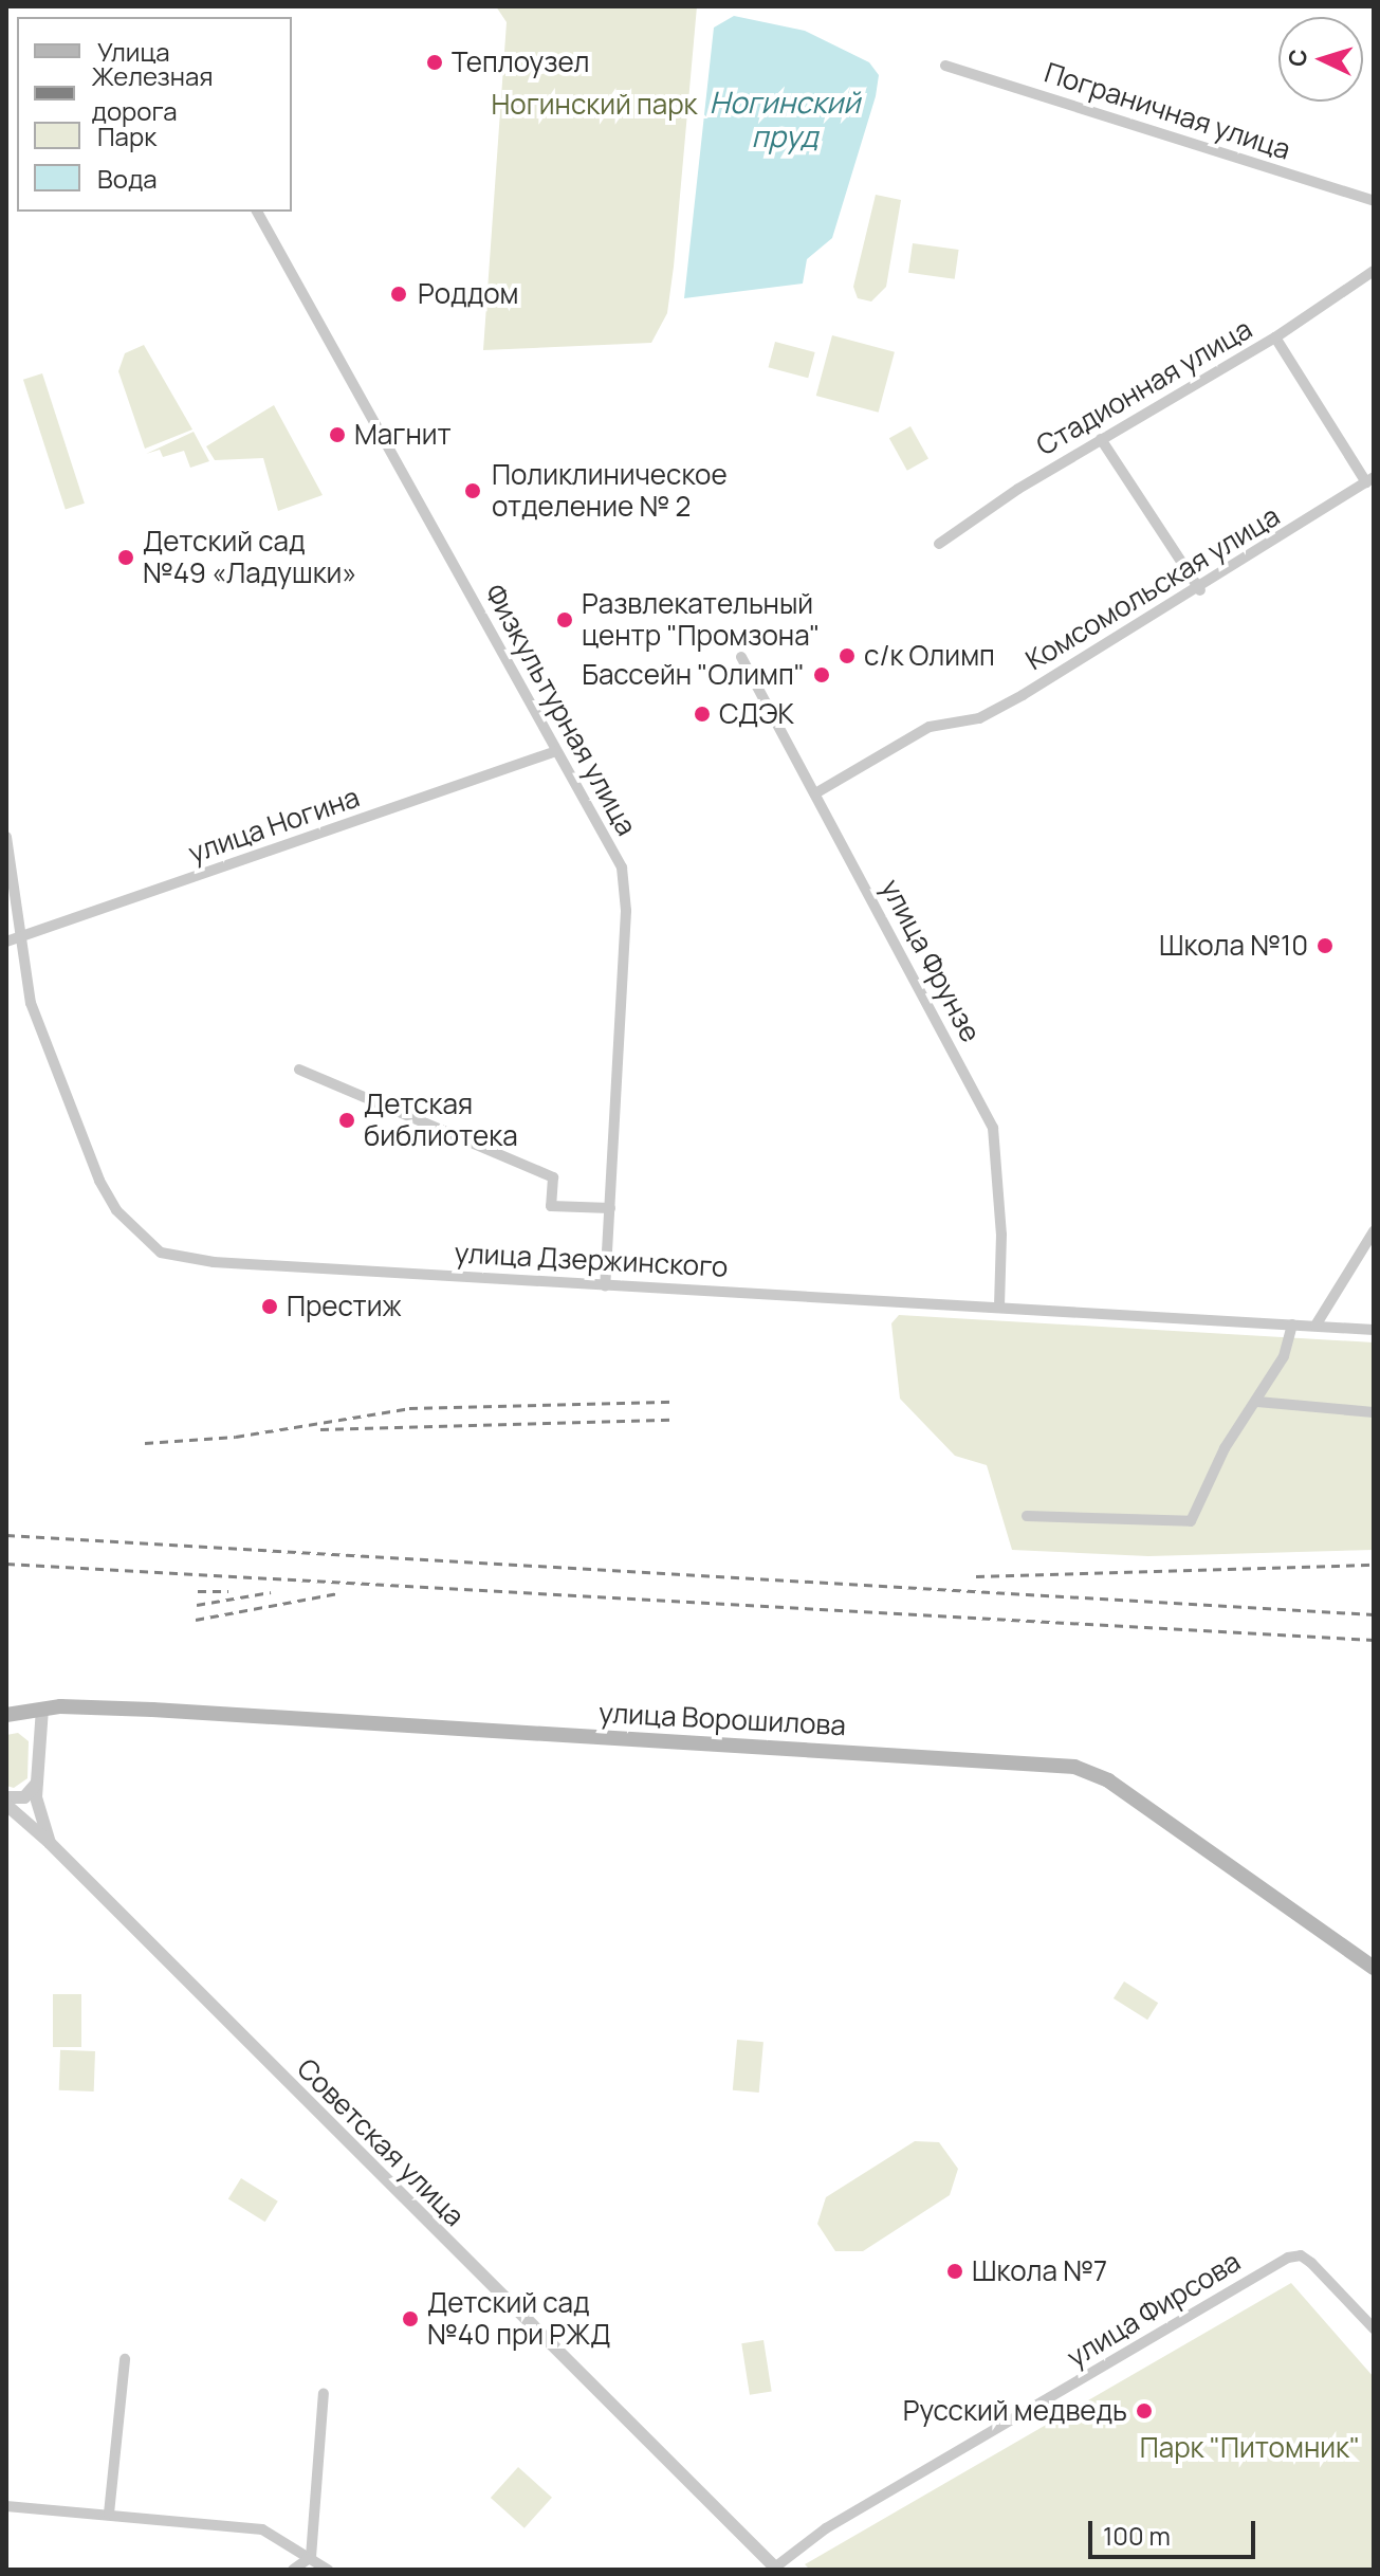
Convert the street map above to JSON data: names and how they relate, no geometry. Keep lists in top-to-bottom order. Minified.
{"streets":{"main road":["улица Ворошилова"],"street":["Пограничная улица","Стадионная улица","Комсомольская улица","Физкультурная улица","улица Ногина","улица Фрунзе","улица Дзержинского","Советская улица","улица Фирсова"]},"crossings":[["Комсомольская улица","улица Фрунзе"],["Физкультурная улица","улица Ногина"],["Физкультурная улица","улица Дзержинского"],["улица Ногина","улица Дзержинского"],["улица Фрунзе","улица Дзержинского"],["улица Ворошилова","Советская улица"],["Советская улица","улица Фирсова"]],"water":["Ногинский пруд"],"parks":["Ногинский парк","Парк \"Питомник\""],"places":["Теплоузел","Роддом","Магнит","Поликлиническое отделение № 2","Детский сад №49 «Ладушки»","Развлекательный центр \"Промзона\"","с/к Олимп","Бассейн \"Олимп\"","СДЭК","Школа №10","Детская библиотека","Престиж","Школа №7","Детский сад №40 при РЖД","Русский медведь"],"legend":["Улица","Железная дорога","Парк","Вода"],"scale_bar":"100 m","north":"left"}
